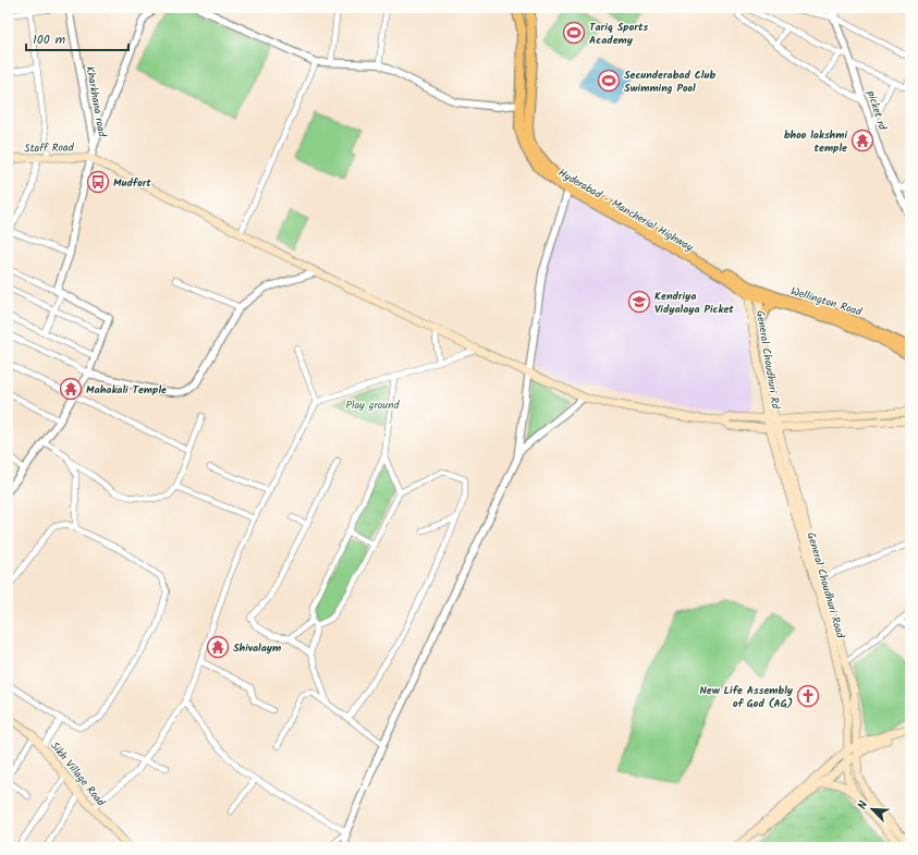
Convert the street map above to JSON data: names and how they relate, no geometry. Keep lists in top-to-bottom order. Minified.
{"streets":{"main road":["Staff Road","Hyderabad - Mancherial Highway","Wellington Road","General Choudhuri Rd","General Choudhuri Road","Sikh Village Road"],"street":["Kharkhana road","picket rd"]},"crossings":[["Hyderabad - Mancherial Highway","Wellington Road"],["Hyderabad - Mancherial Highway","General Choudhuri Rd"],["Wellington Road","General Choudhuri Rd"],["General Choudhuri Rd","General Choudhuri Road"]],"parks":["Play ground"],"places":{"sports":["Tariq Sports Academy","Secunderabad Club Swimming Pool"],"temple":["bhoo lakshmi temple","Mahakali Temple","Shivalaym"],"bus stop":["Mudfort"],"school or university":["Kendriya Vidyalaya Picket"],"church":["New Life Assembly of God (AG)"]},"scale_bar":"100 m","north":"top left"}
